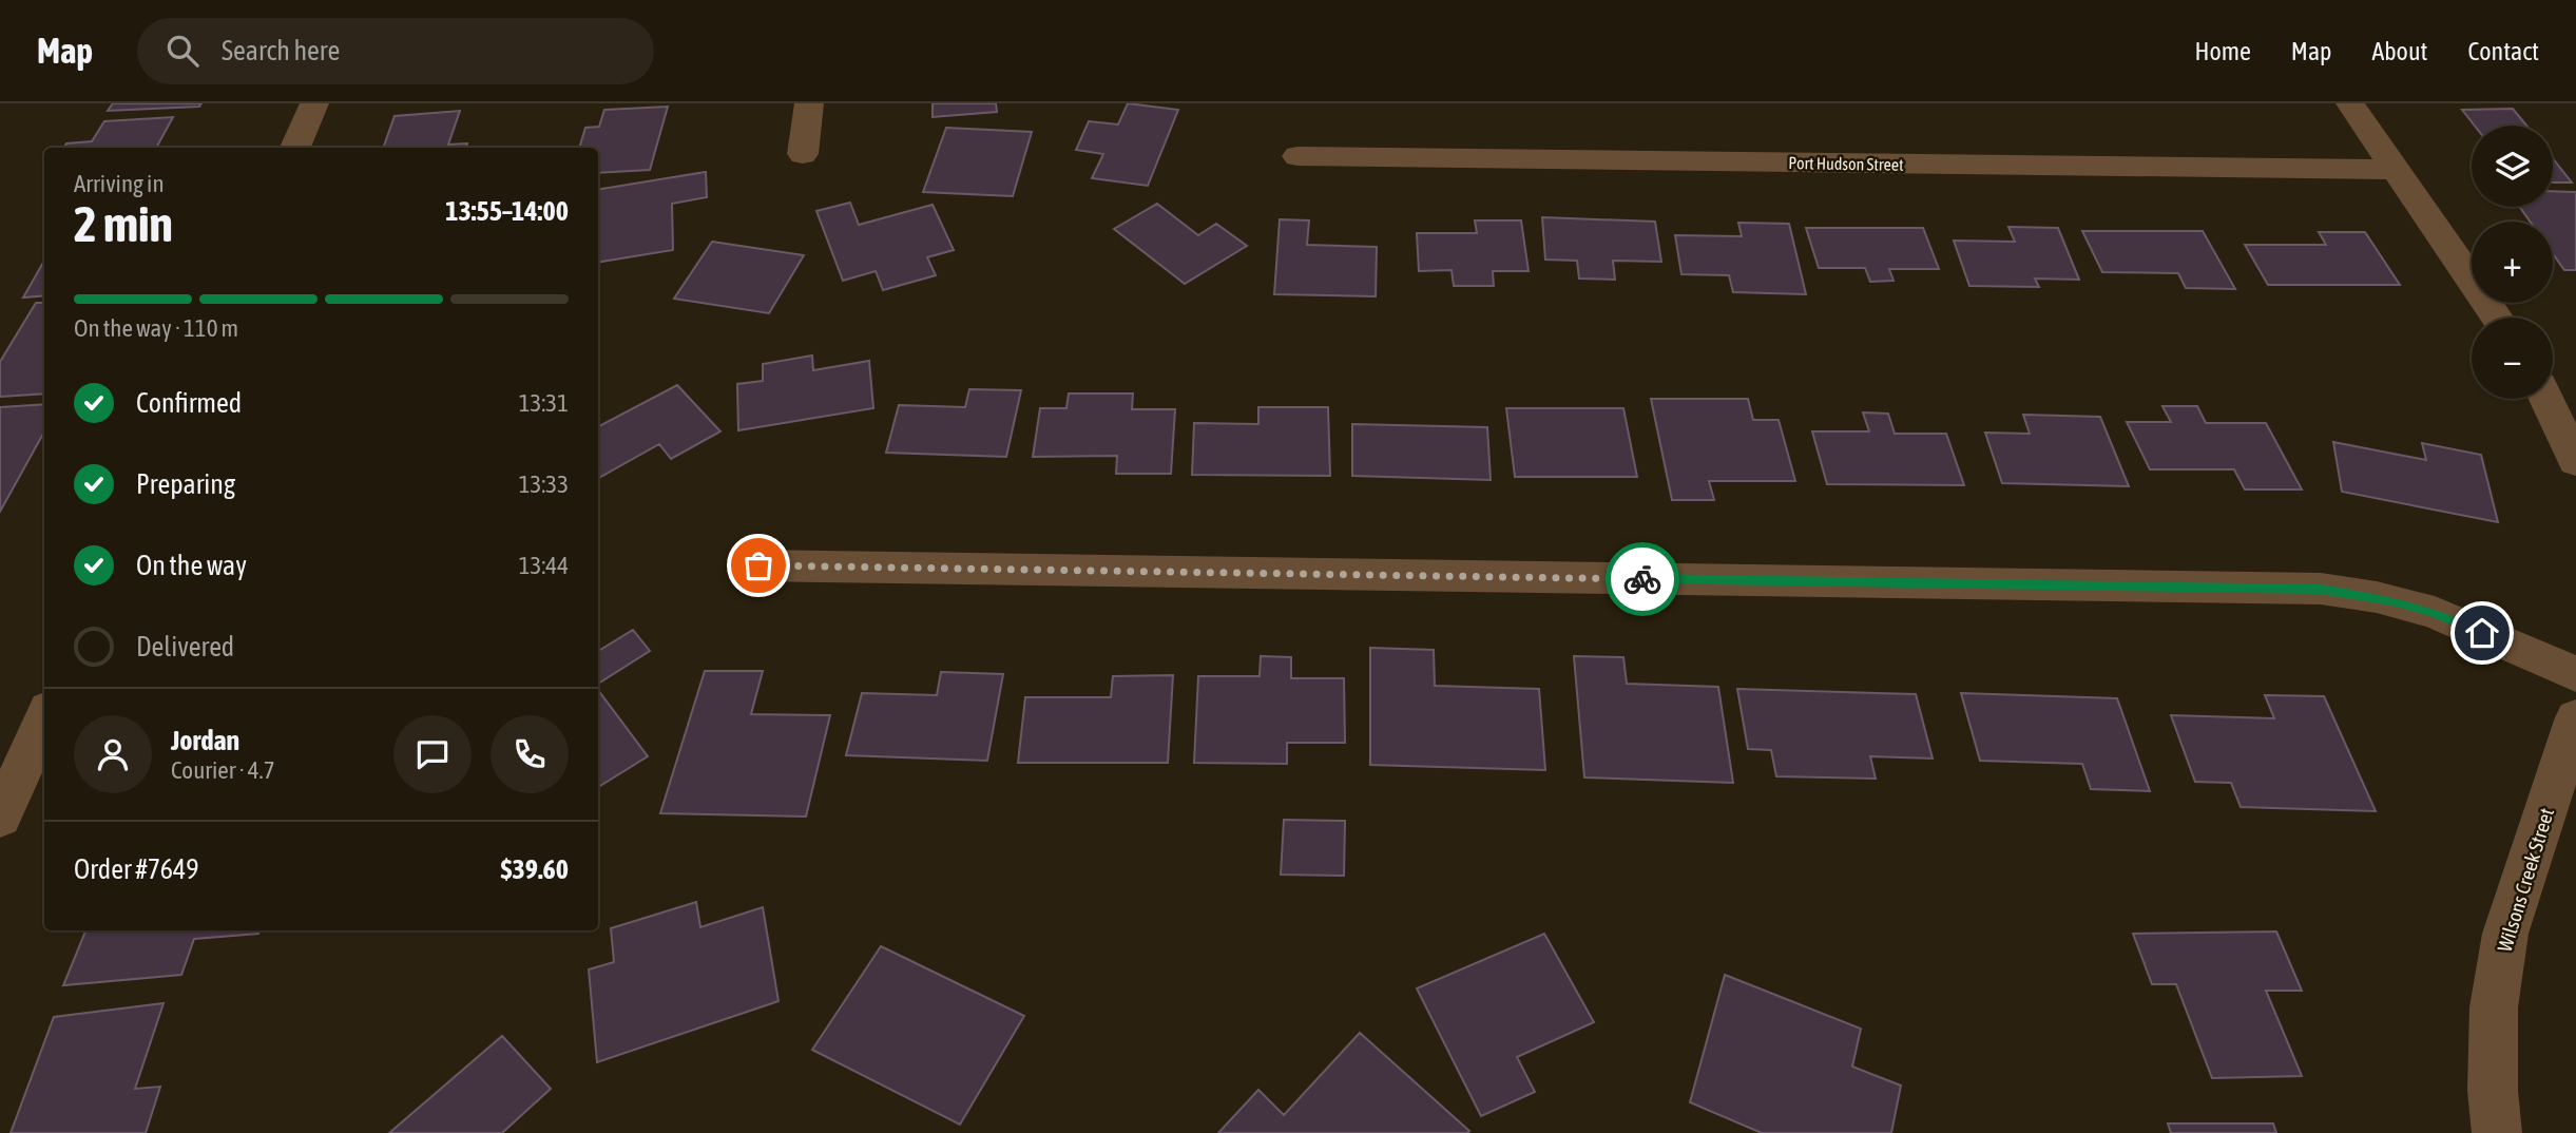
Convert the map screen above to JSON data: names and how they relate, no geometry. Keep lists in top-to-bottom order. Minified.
{"streets":{"street":["Port Hudson Street","Wilsons Creek Street"]},"page":{"header":"Map","search":"Search here","nav":["Home","Map","About","Contact"],"map_buttons":["+","−"],"heading":["2 min","Arriving in","13:55–14:00"],"panel":["Jordan","Courier · 4.7","Order #7649","$39.60"],"bar":"On the way · 110 m","list":[["Confirmed","13:31"],["Preparing","13:33"],["On the way","13:44"],"Delivered"]}}
